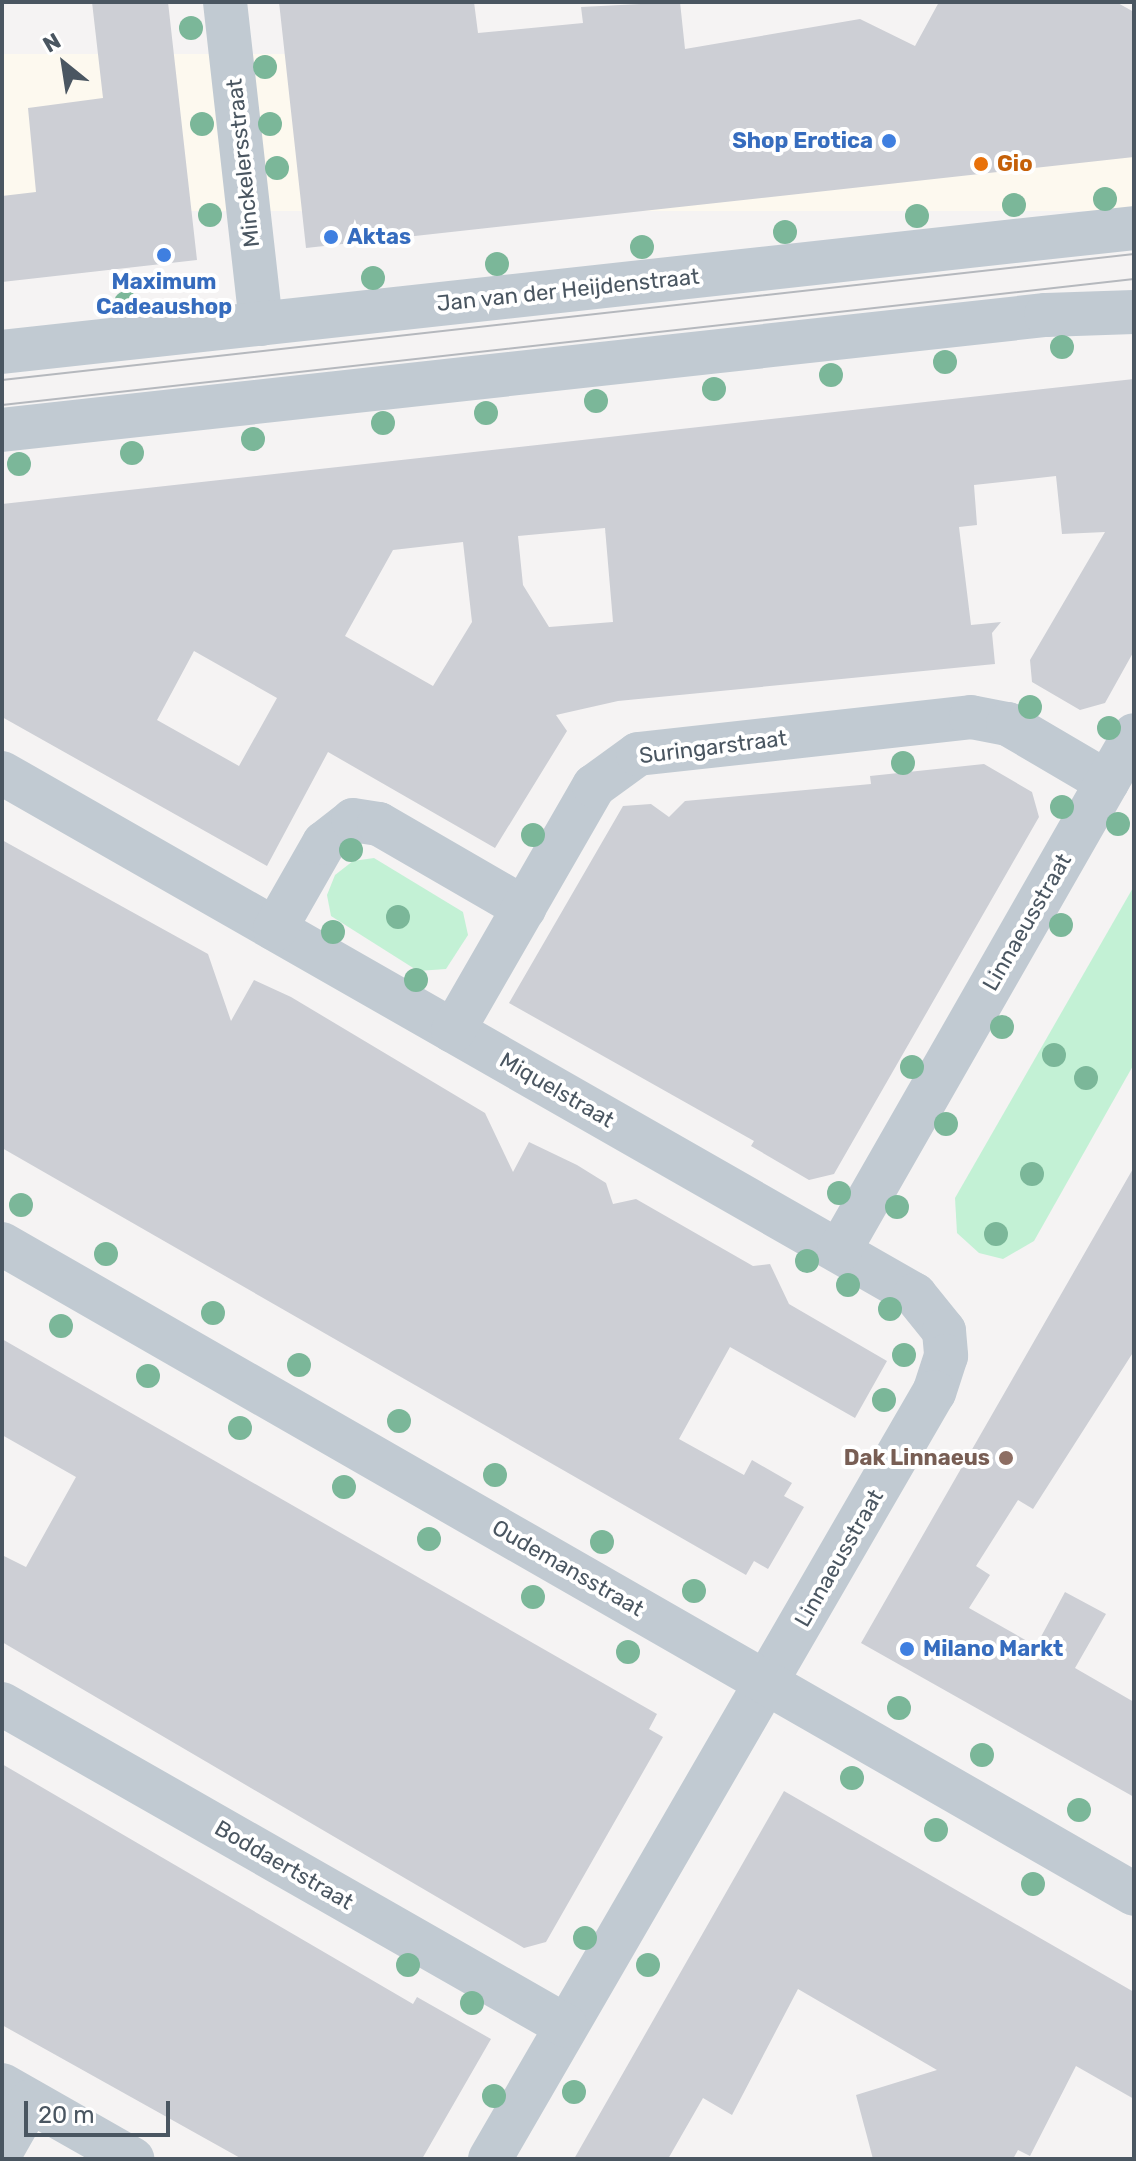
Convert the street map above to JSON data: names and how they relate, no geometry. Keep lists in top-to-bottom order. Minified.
{"streets":{"street":["Minckelersstraat","Jan van der Heijdenstraat","Suringarstraat","Linnaeusstraat","Miquelstraat","Oudemansstraat","Boddaertstraat"]},"crossings":[["Minckelersstraat","Jan van der Heijdenstraat"],["Suringarstraat","Linnaeusstraat"],["Suringarstraat","Miquelstraat"],["Linnaeusstraat","Miquelstraat"],["Linnaeusstraat","Oudemansstraat"],["Linnaeusstraat","Boddaertstraat"]],"places":["Shop Erotica","Gio","Aktas","Maximum Cadeaushop","Dak Linnaeus","Milano Markt"],"scale_bar":"20 m","north":"top left"}
